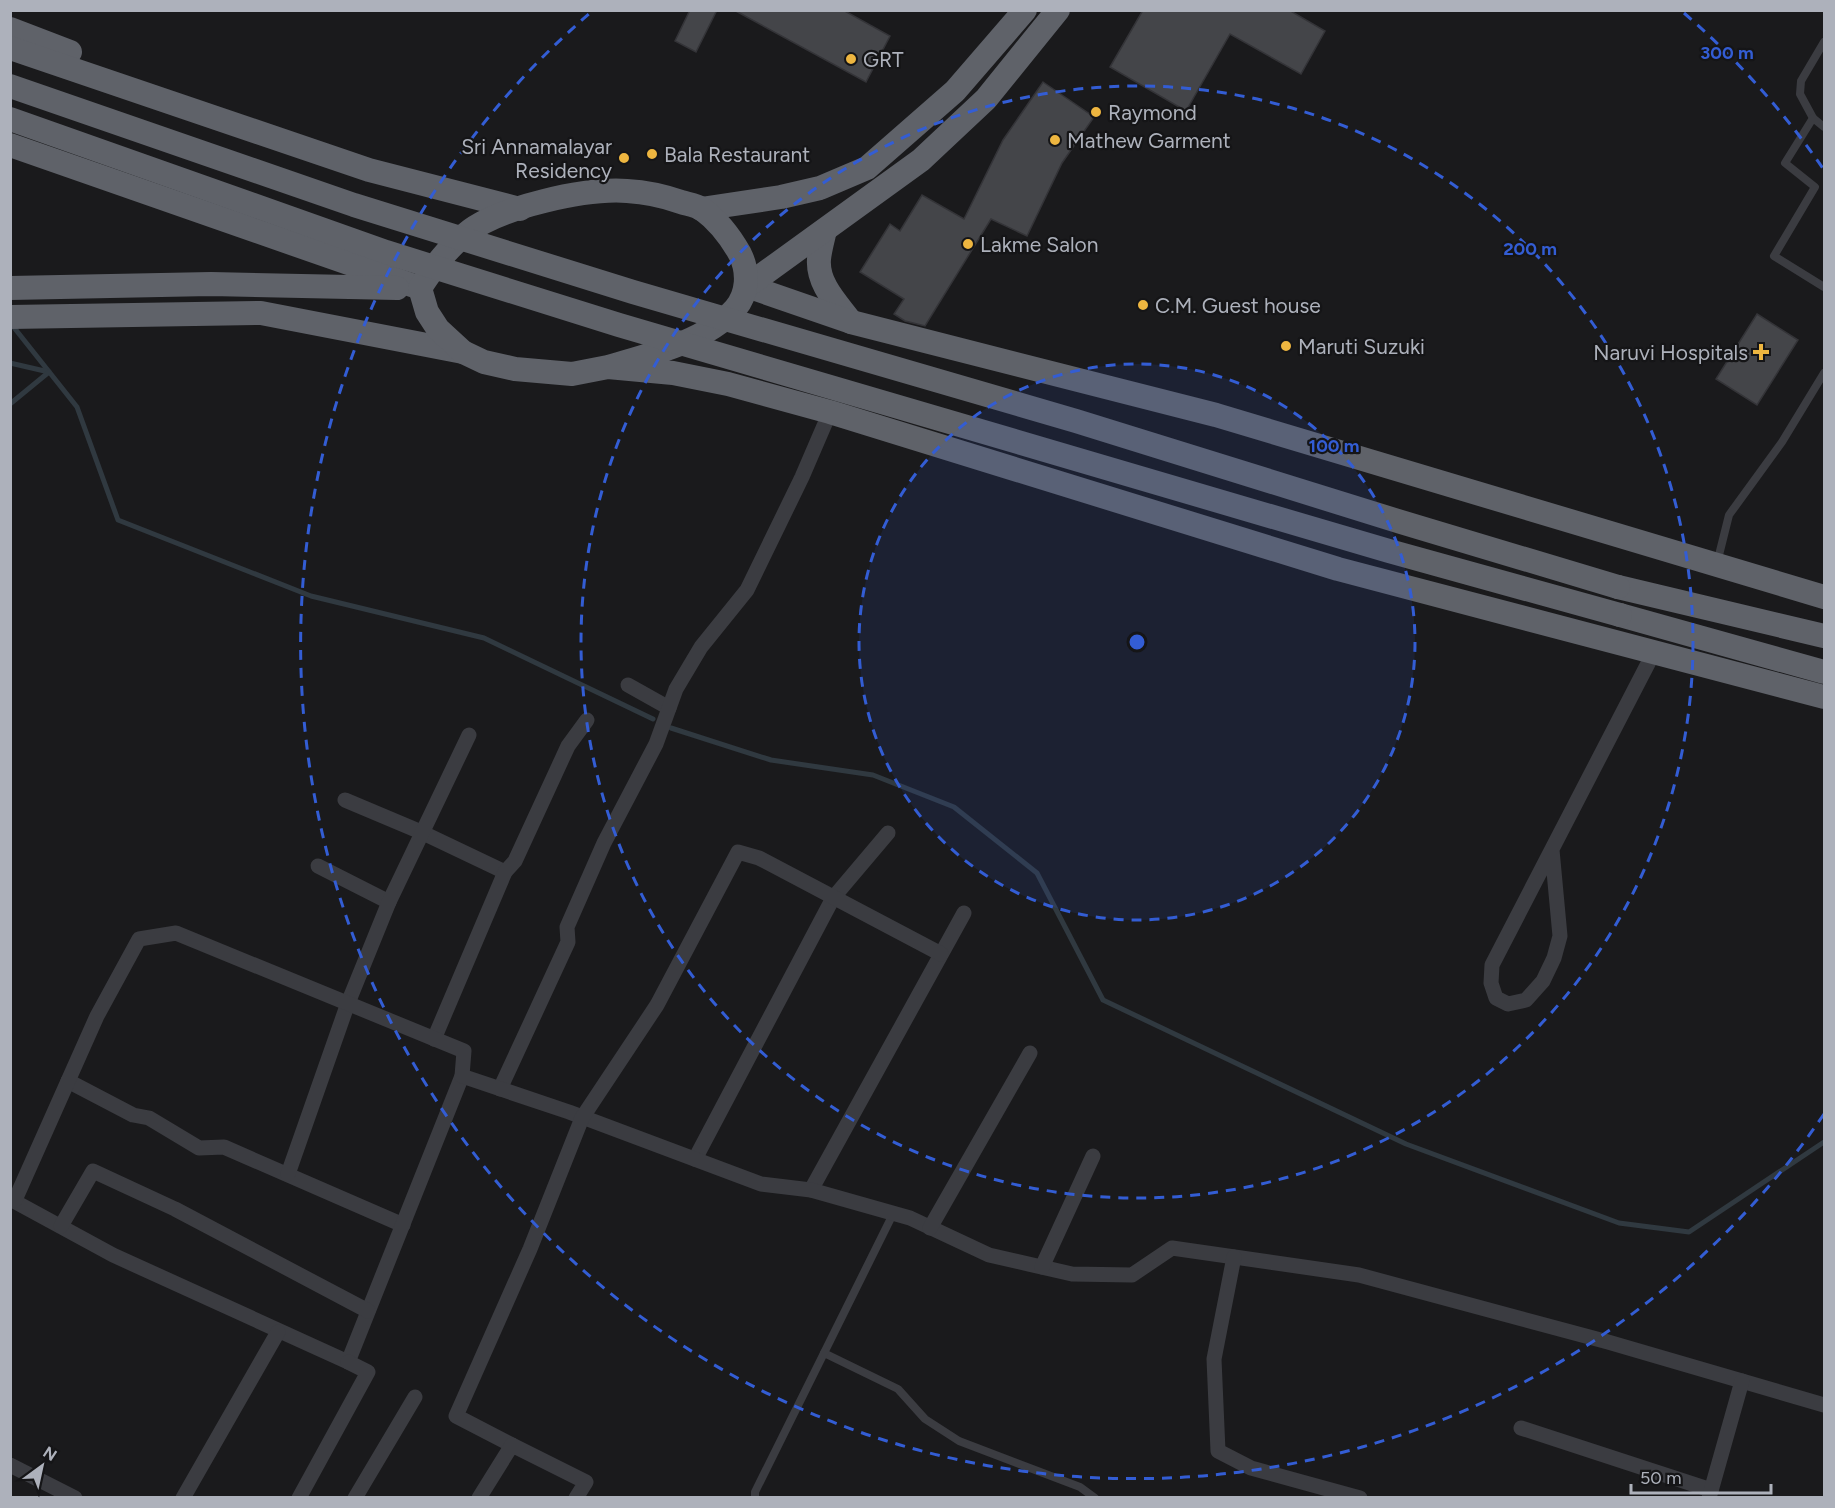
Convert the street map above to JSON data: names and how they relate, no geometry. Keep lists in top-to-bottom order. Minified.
{"places":{"other":["GRT","Raymond","Mathew Garment","Bala Restaurant","Sri Annamalayar Residency","Lakme Salon","C.M. Guest house","Maruti Suzuki"],"health":["Naruvi Hospitals"]},"scale_bar":"50 m","north":"top right","rings":["300 m","200 m","100 m"]}
